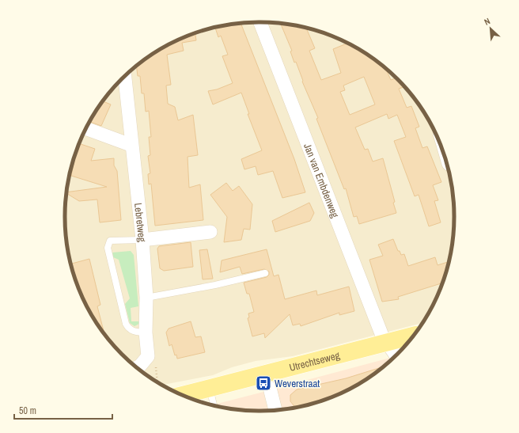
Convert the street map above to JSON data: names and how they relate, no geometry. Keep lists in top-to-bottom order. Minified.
{"streets":{"main road":["Utrechtseweg"],"street":["Jan van Embdenweg","Lebretweg"]},"crossings":[["Jan van Embdenweg","Utrechtseweg"]],"places":{"bus stop":["Weverstraat"]},"scale_bar":"50 m","north":"top left"}
